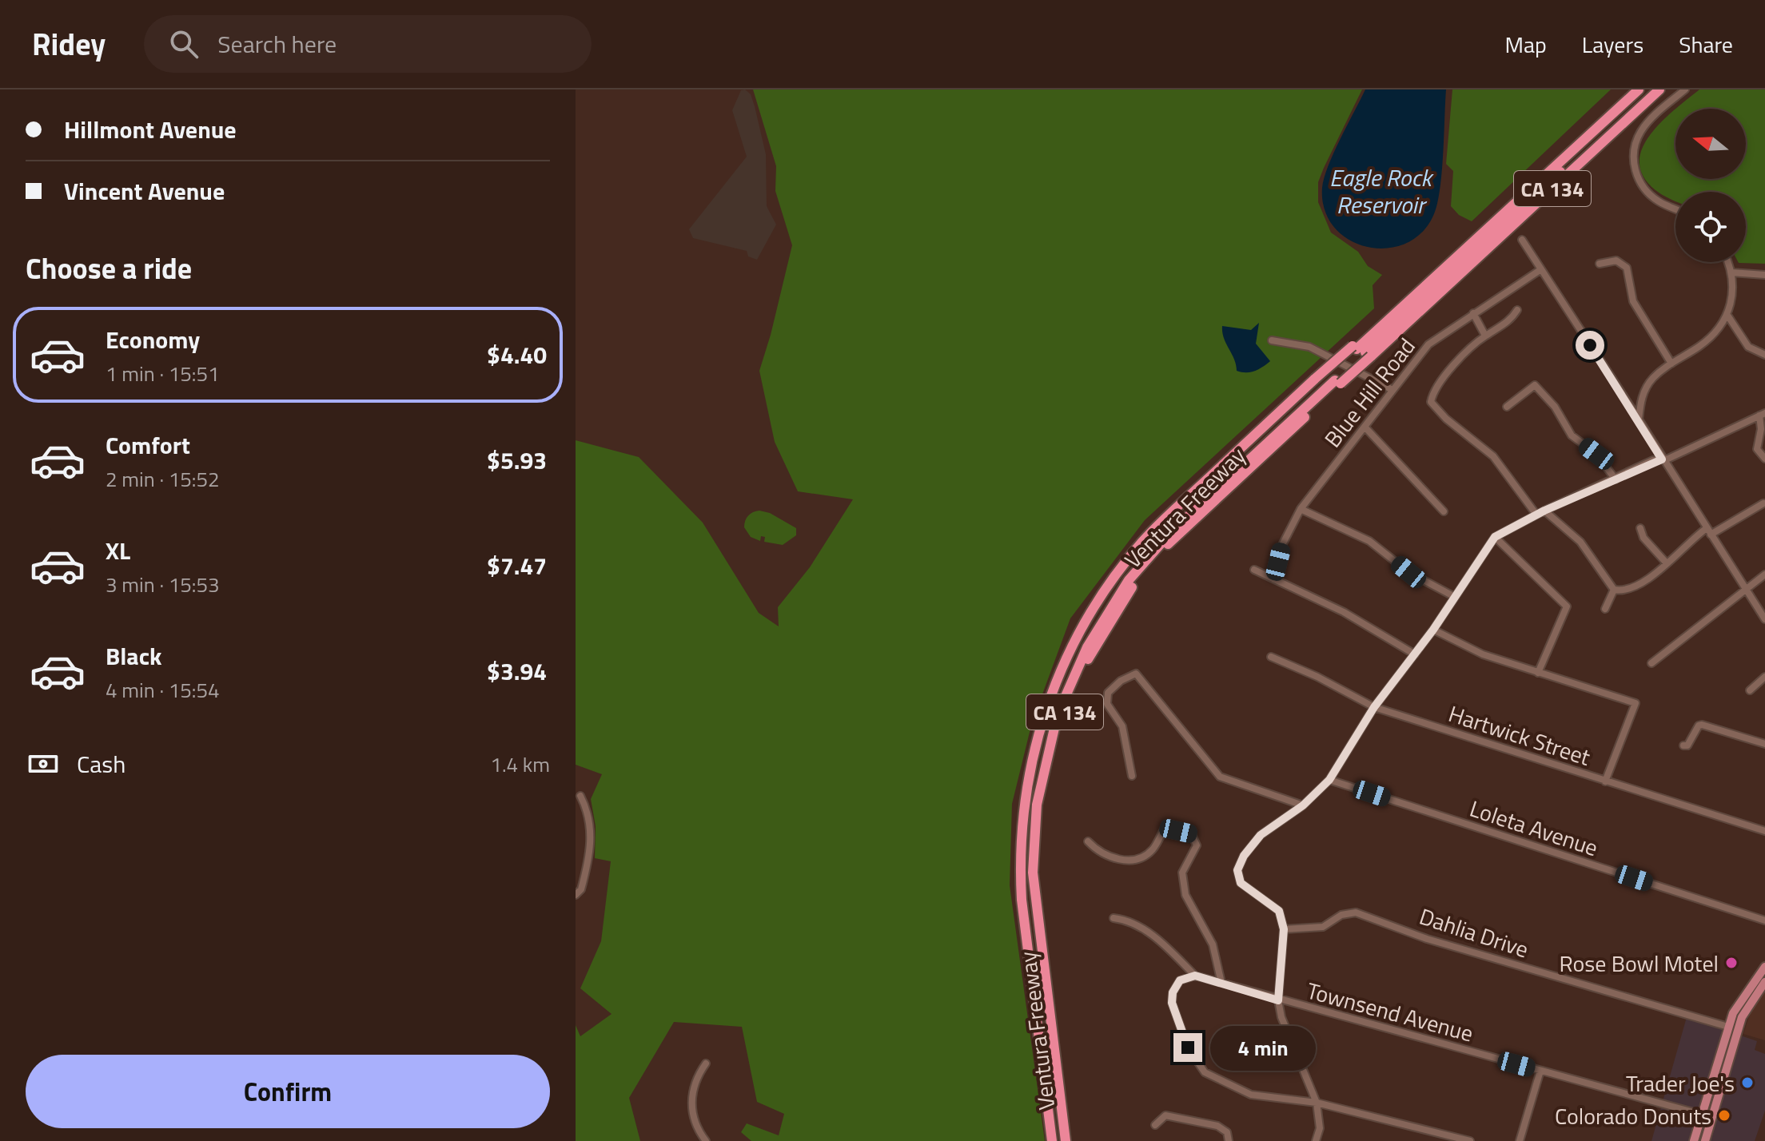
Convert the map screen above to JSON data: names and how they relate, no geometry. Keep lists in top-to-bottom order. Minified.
{"streets":{"highway":["CA 134","Ventura Freeway"],"street":["Blue Hill Road","Hartwick Street","Loleta Avenue","Dahlia Drive","Townsend Avenue"]},"water":["Eagle Rock Reservoir"],"places":["Rose Bowl Motel","Trader Joe's","Colorado Donuts"],"north":"left","page":{"header":"Ridey","search":"Search here","nav":["Map","Layers","Share"],"banner":["Hillmont Avenue","Vincent Avenue"],"heading":"Choose a ride","list":[{"name":"Economy","note":"1 min · 15:51","value":"$4.40"},{"name":"Comfort","note":"2 min · 15:52","value":"$5.93"},{"name":"XL","note":"3 min · 15:53","value":"$7.47"},{"name":"Black","note":"4 min · 15:54","value":"$3.94"}],"pay":["Cash","1.4 km"],"bubble":"4 min","buttons":"Confirm"}}
